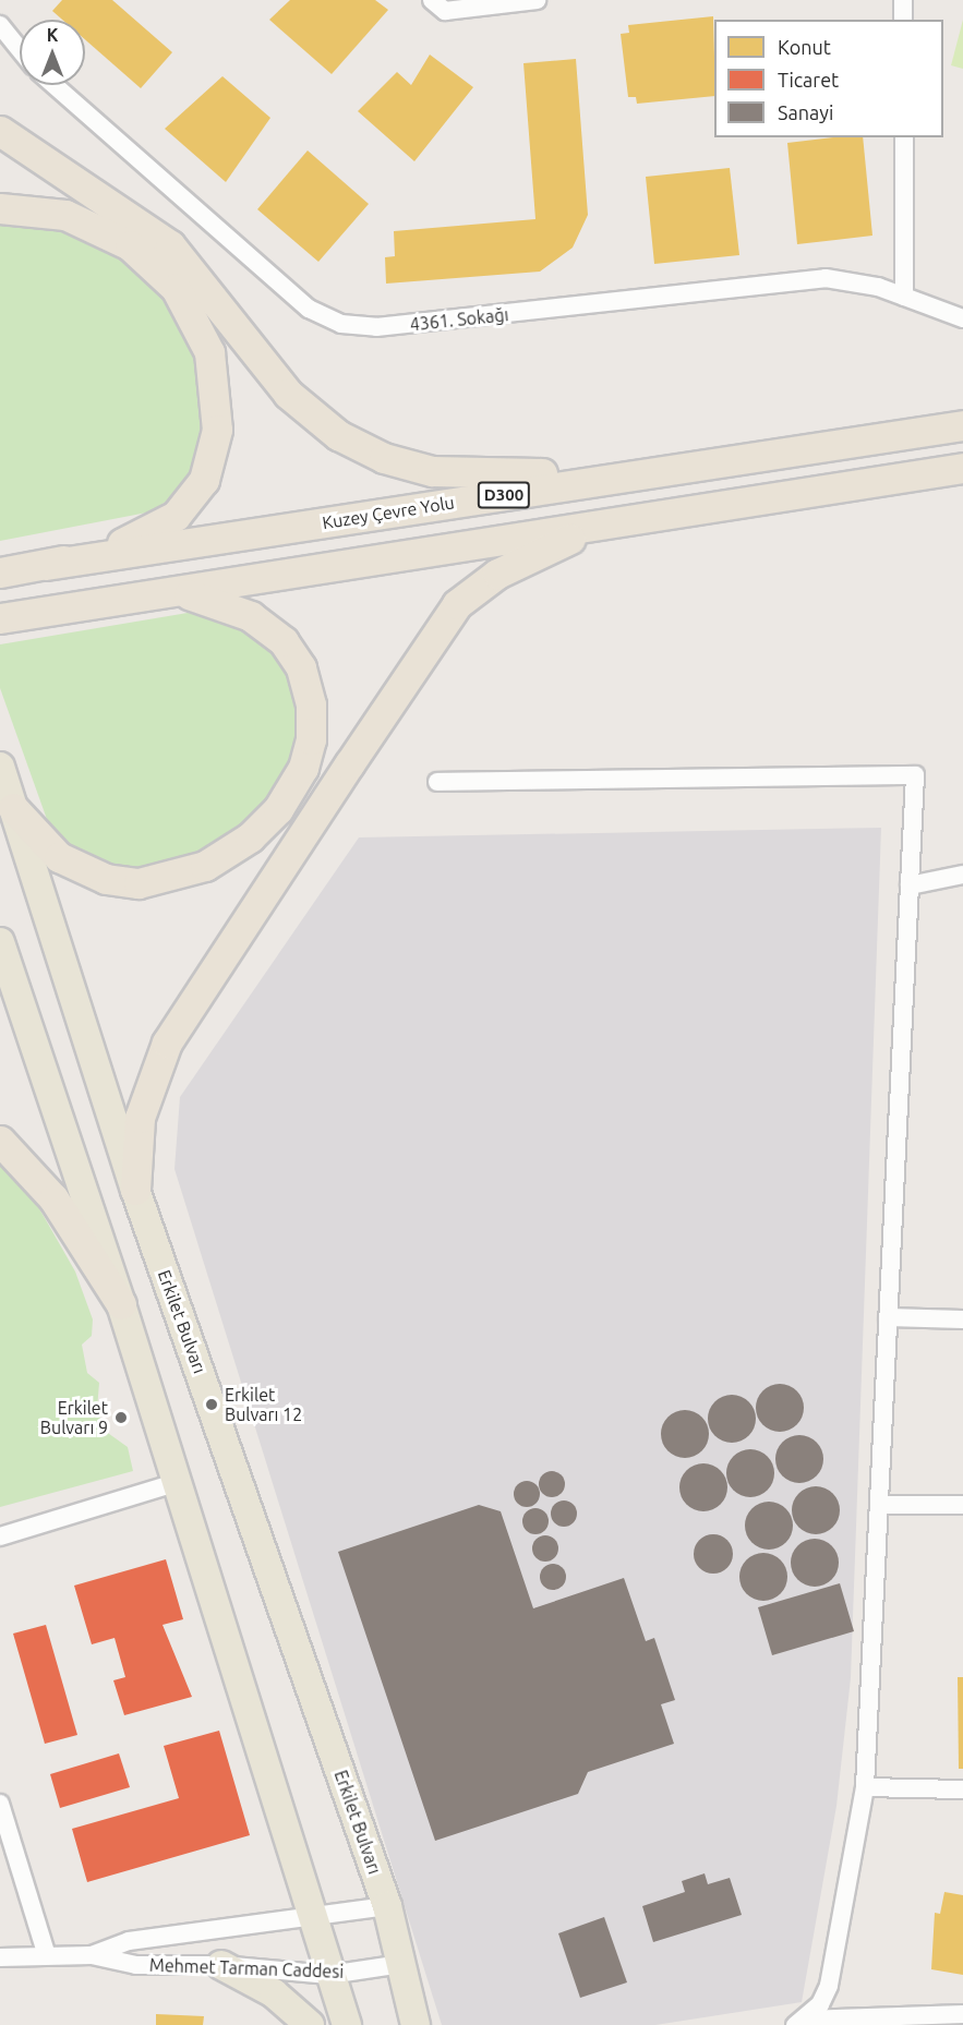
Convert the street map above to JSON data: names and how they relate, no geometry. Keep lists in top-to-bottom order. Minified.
{"streets":{"highway":["D300","Kuzey Çevre Yolu"],"main road":["Erkilet Bulvarı"],"street":["4361. Sokağı","Mehmet Tarman Caddesi"]},"crossings":[["D300","Kuzey Çevre Yolu"],["Erkilet Bulvarı","Mehmet Tarman Caddesi"]],"places":["Erkilet Bulvarı 12","Erkilet Bulvarı 9"],"legend":["Konut","Ticaret","Sanayi"],"north":"top"}
